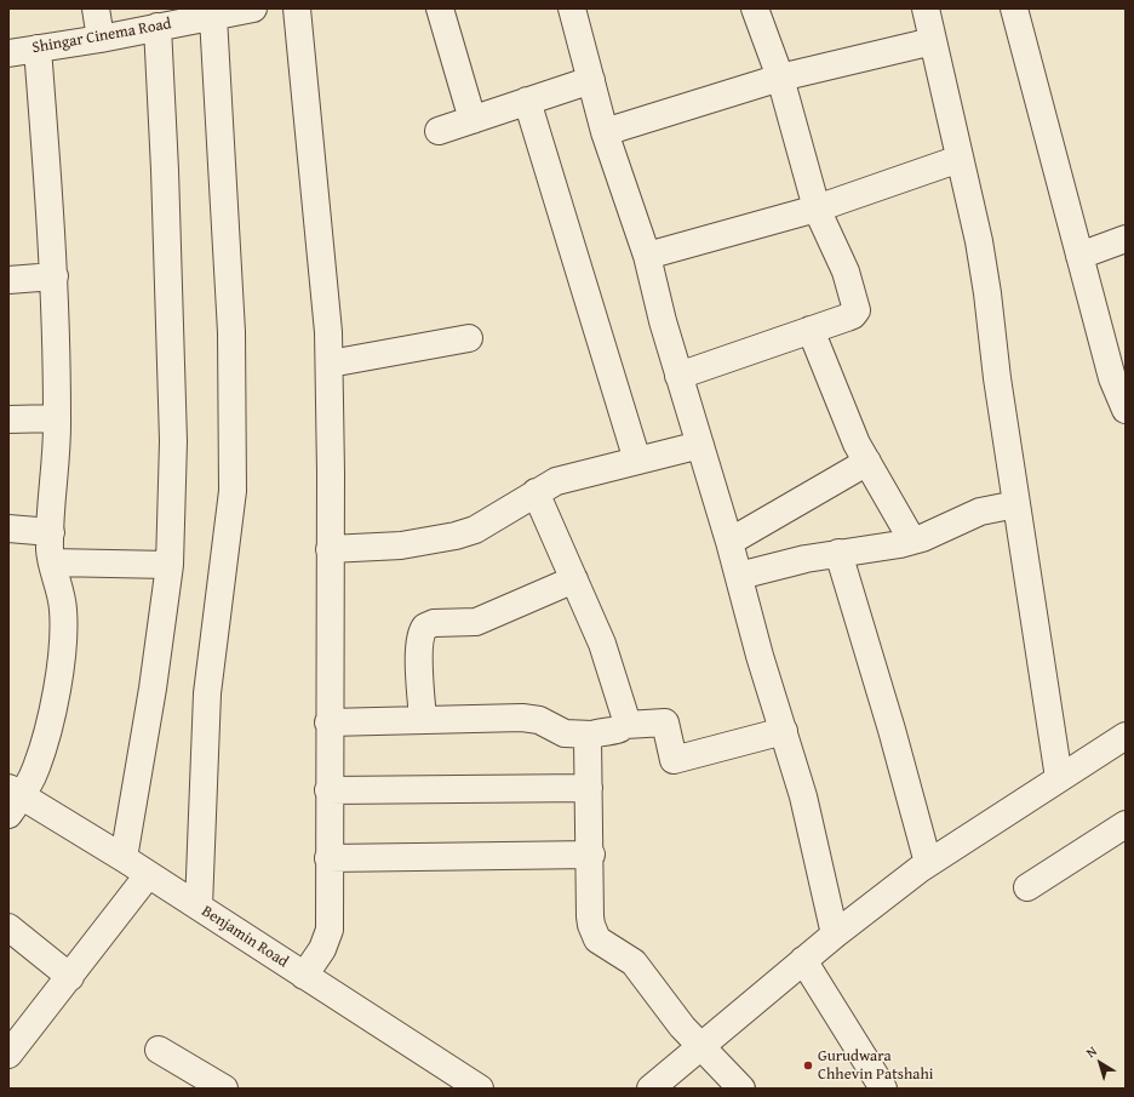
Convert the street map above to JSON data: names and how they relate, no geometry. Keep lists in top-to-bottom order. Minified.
{"streets":{"street":["Shingar Cinema Road","Benjamin Road"]},"places":["Gurudwara Chhevin Patshahi"],"north":"top left"}
